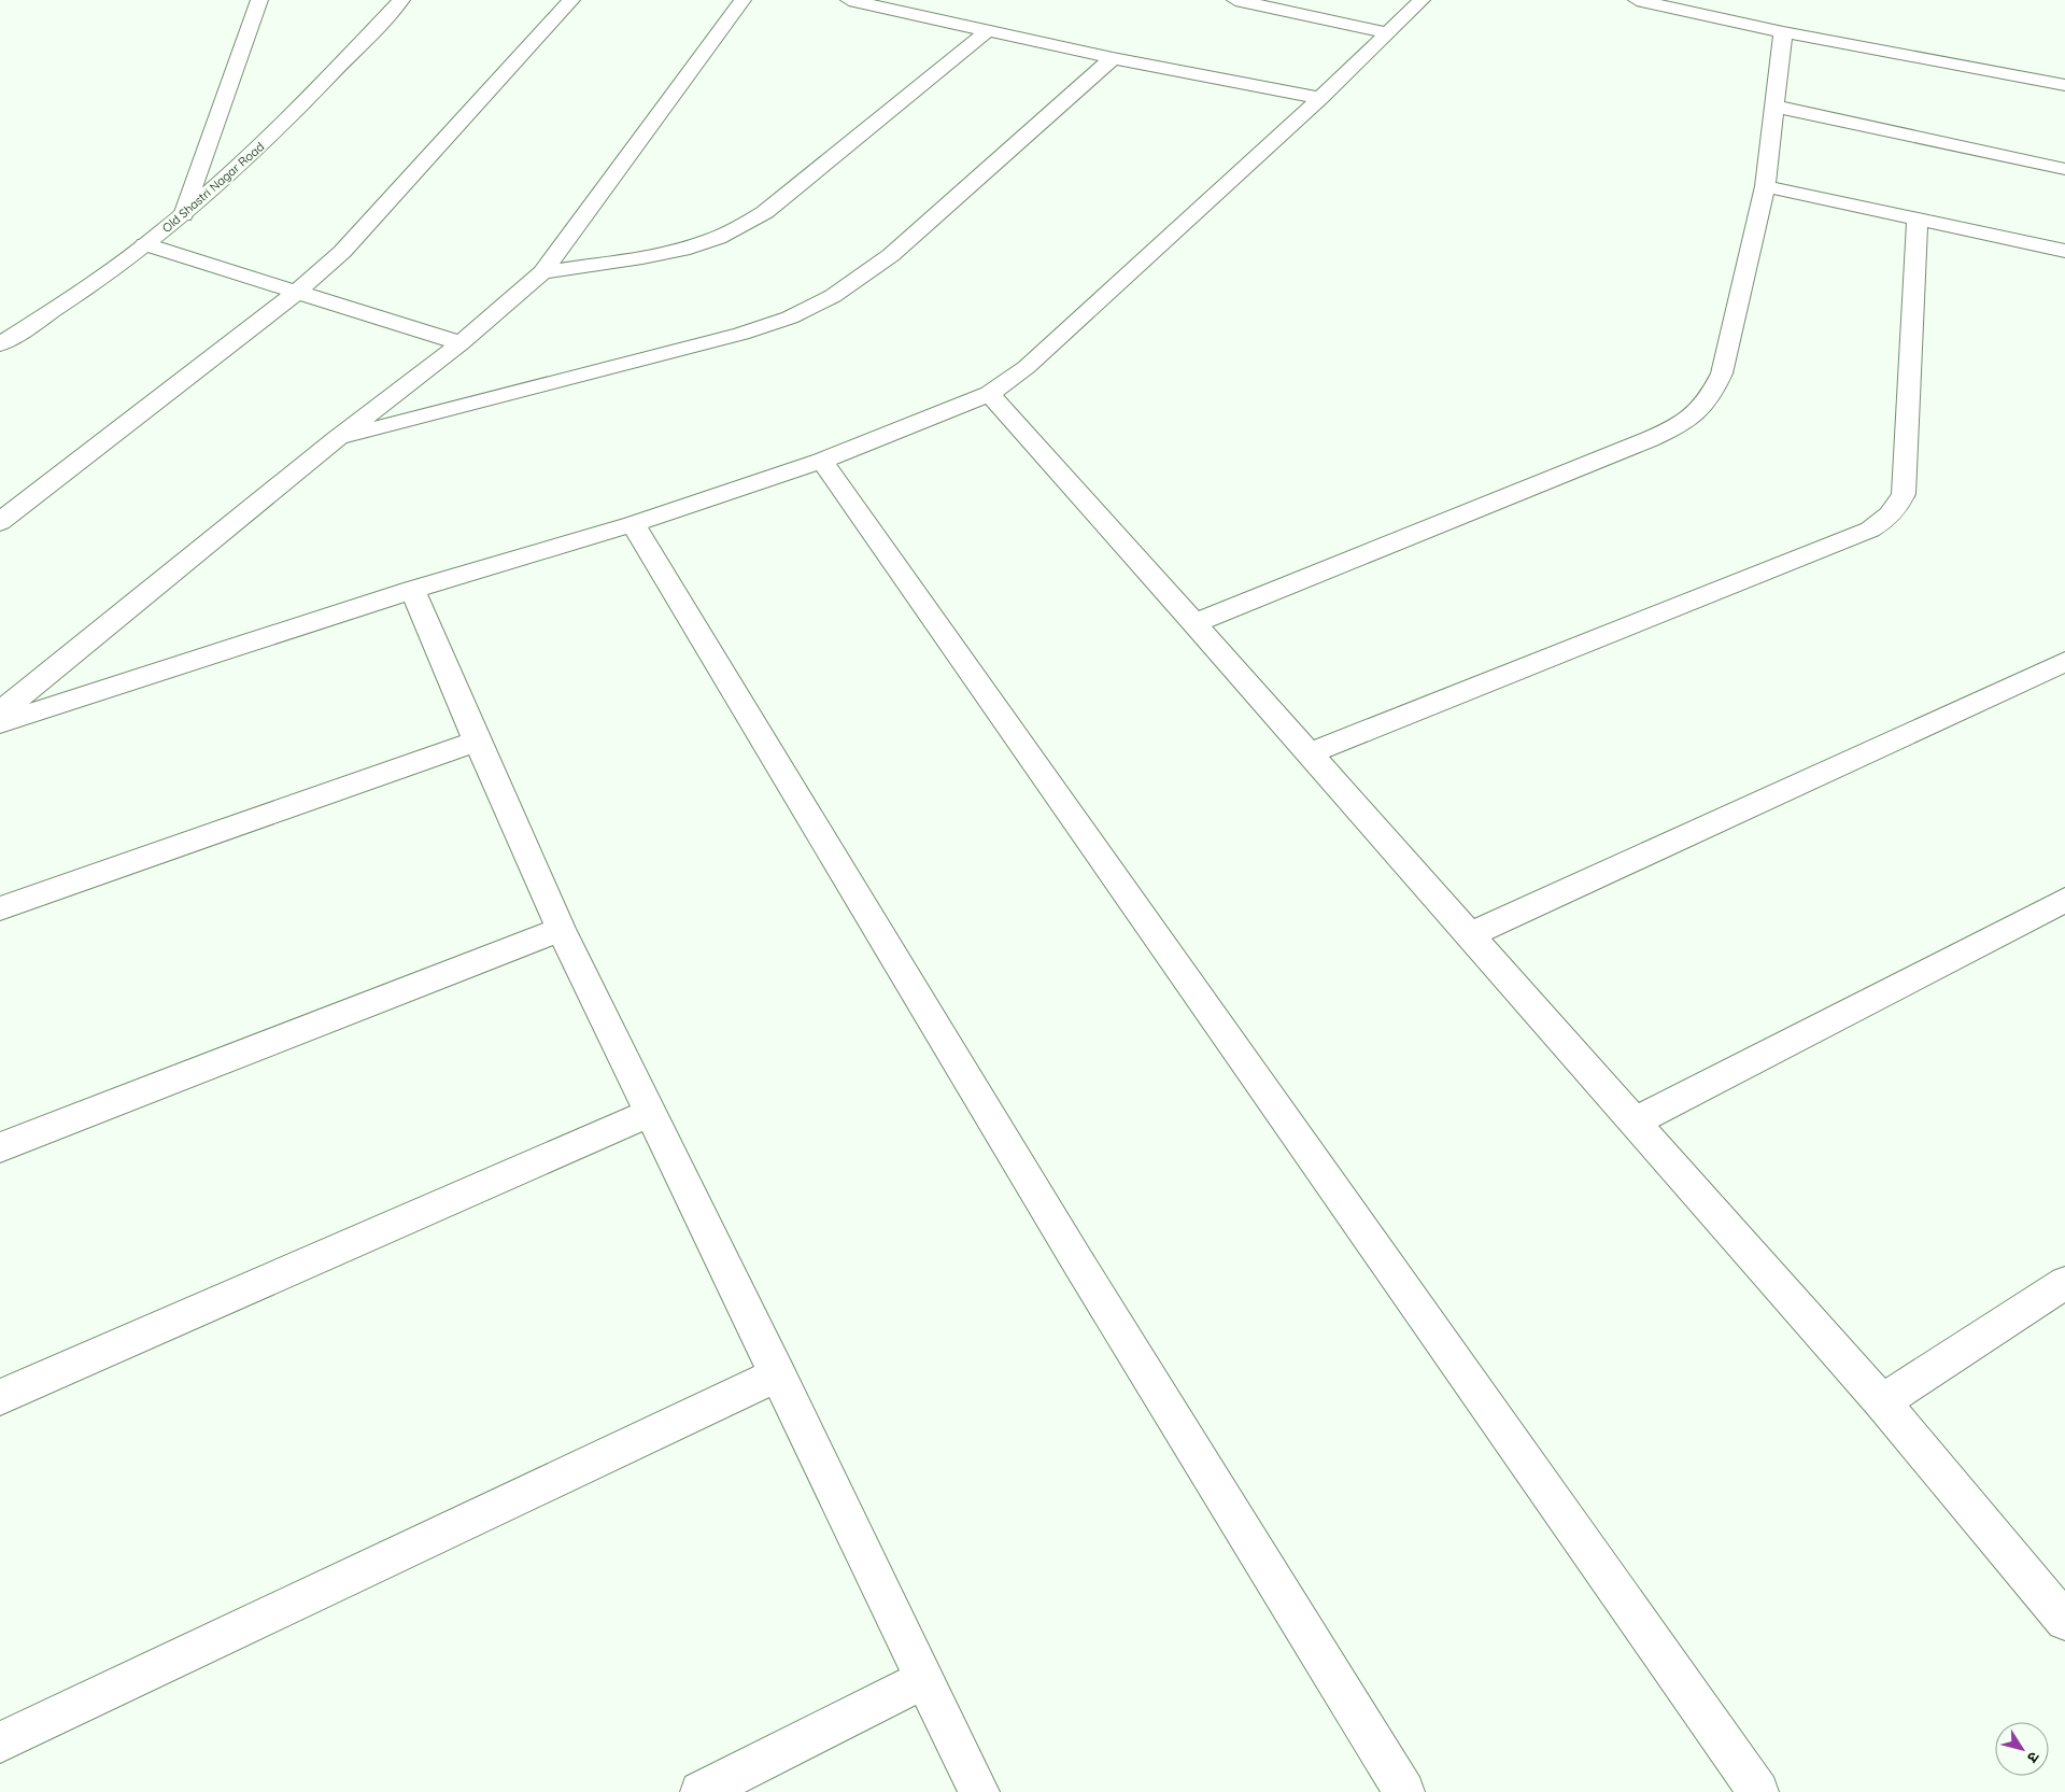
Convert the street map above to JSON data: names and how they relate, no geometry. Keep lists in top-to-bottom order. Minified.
{"streets":{"street":["Old Shastri Nagar Road"]},"north":"bottom right"}
